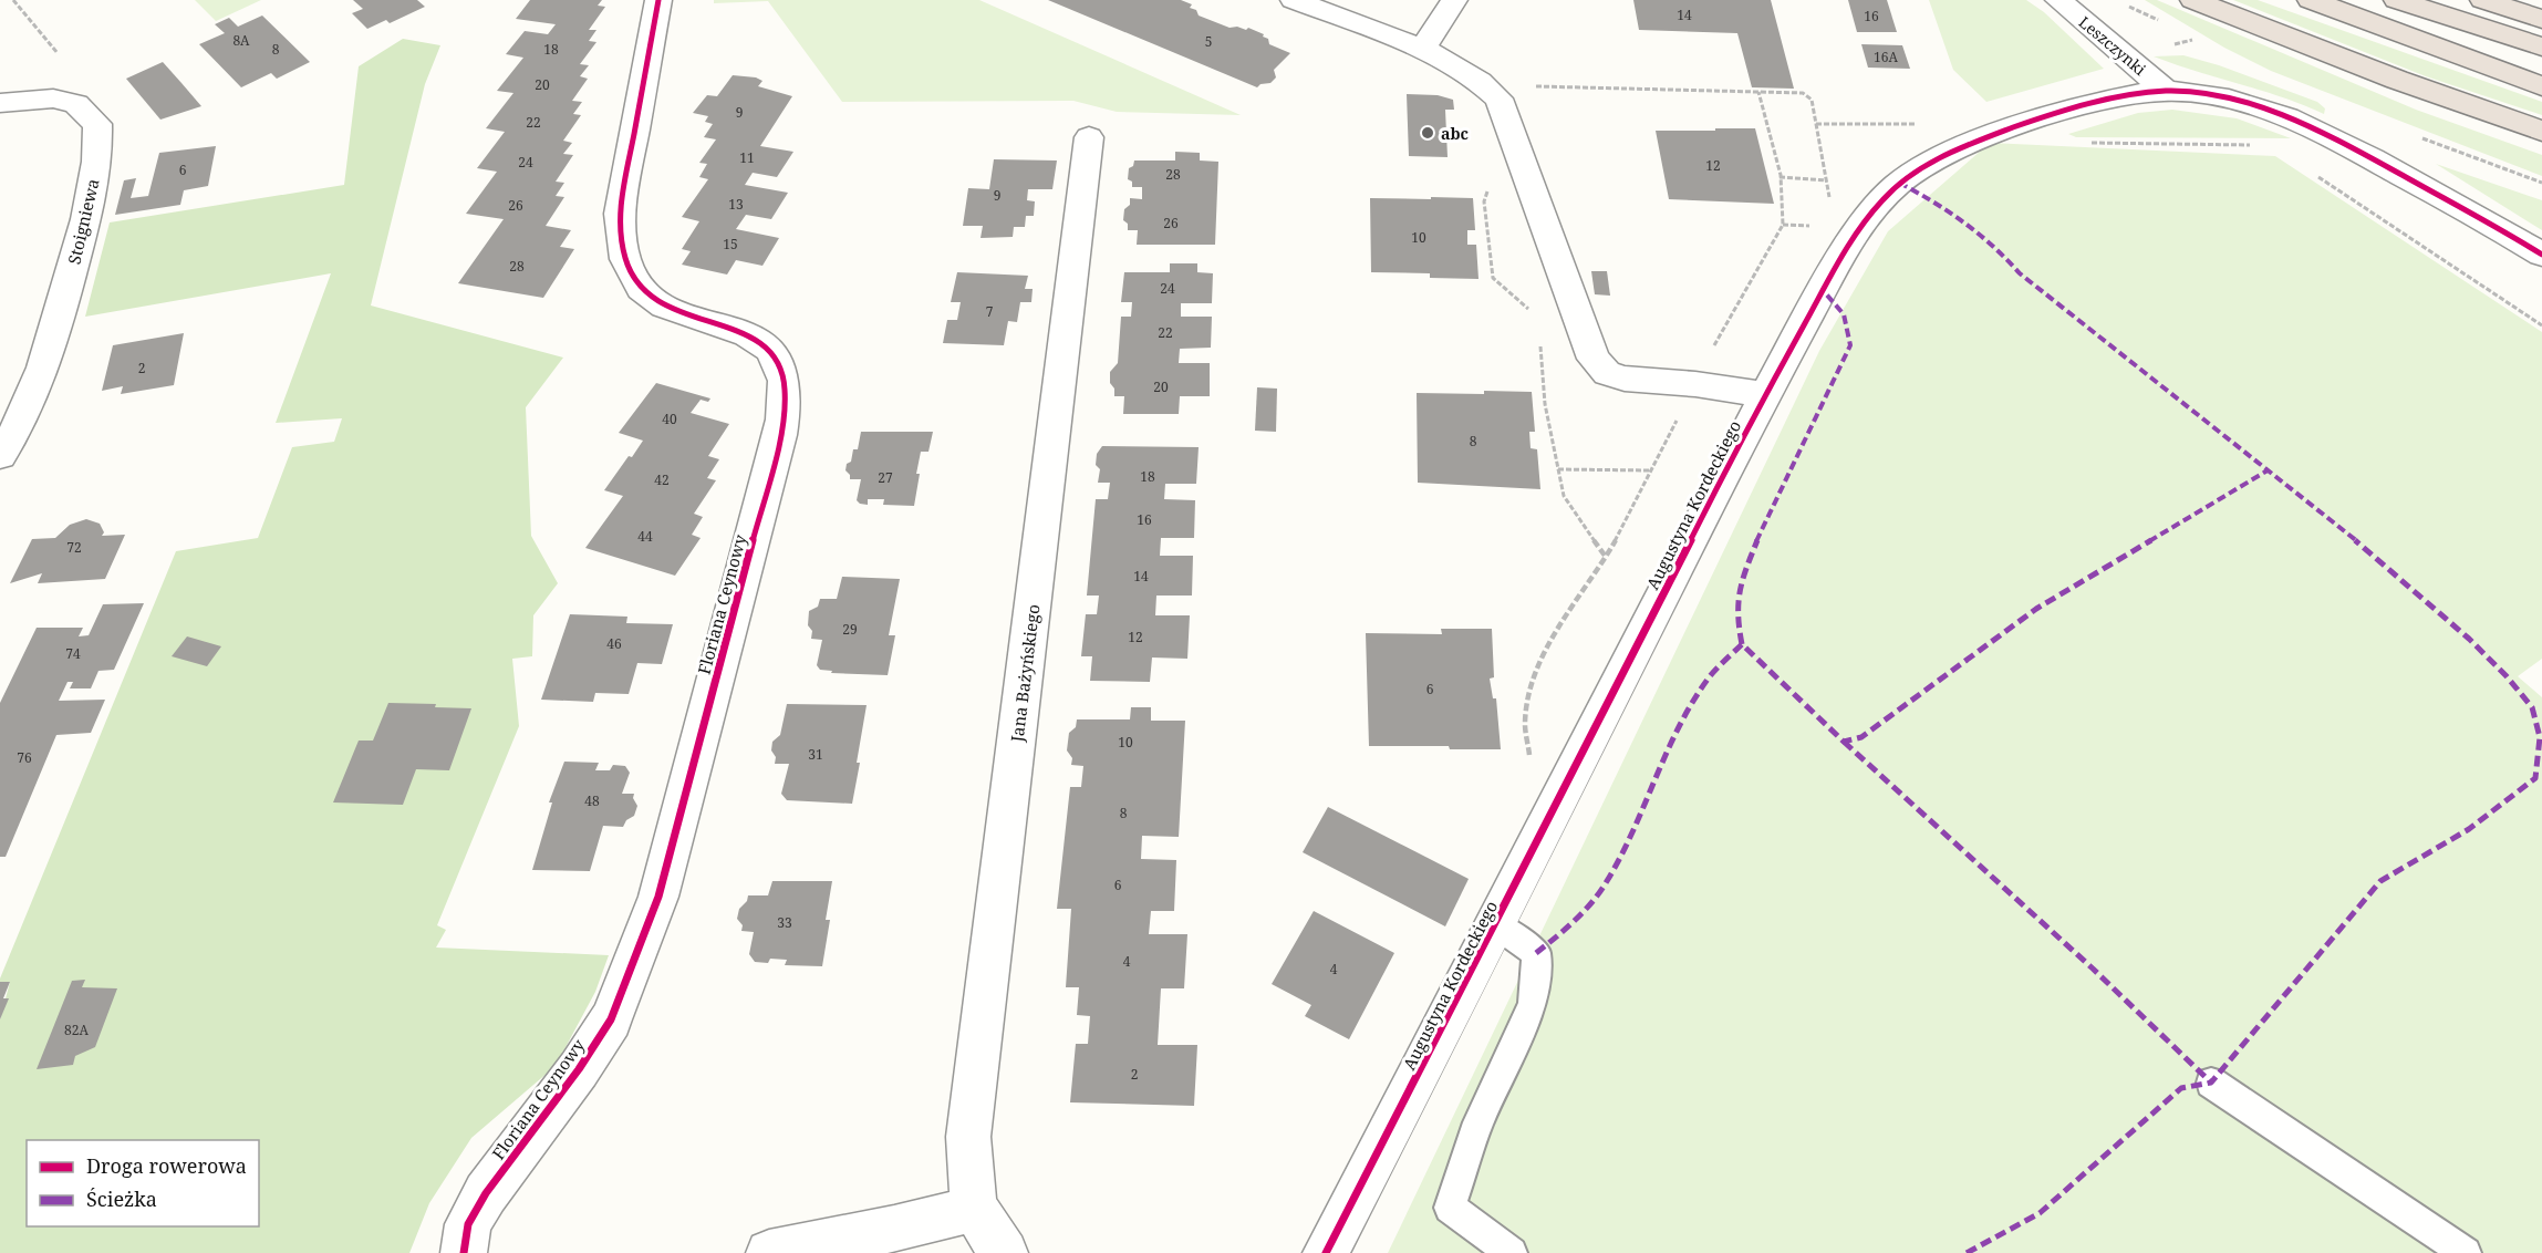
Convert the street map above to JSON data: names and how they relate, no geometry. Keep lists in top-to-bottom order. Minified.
{"streets":{"street":["Leszczynki","Stoigniewa","Augustyna Kordeckiego","Floriana Ceynowy","Jana Bażyńskiego"]},"crossings":[["Leszczynki","Augustyna Kordeckiego"]],"places":["abc"],"house_numbers":["14","16","8A","5","8","18","16A","20","9","22","11","24","12","6","28","9","13","26","26","10","15","28","24","7","22","2","20","40","8","18","27","42","16","44","72","14","29","12","46","74","6","10","31","76","48","8","6","33","4","4","82A","2"],"legend":["Droga rowerowa","Ścieżka"]}
